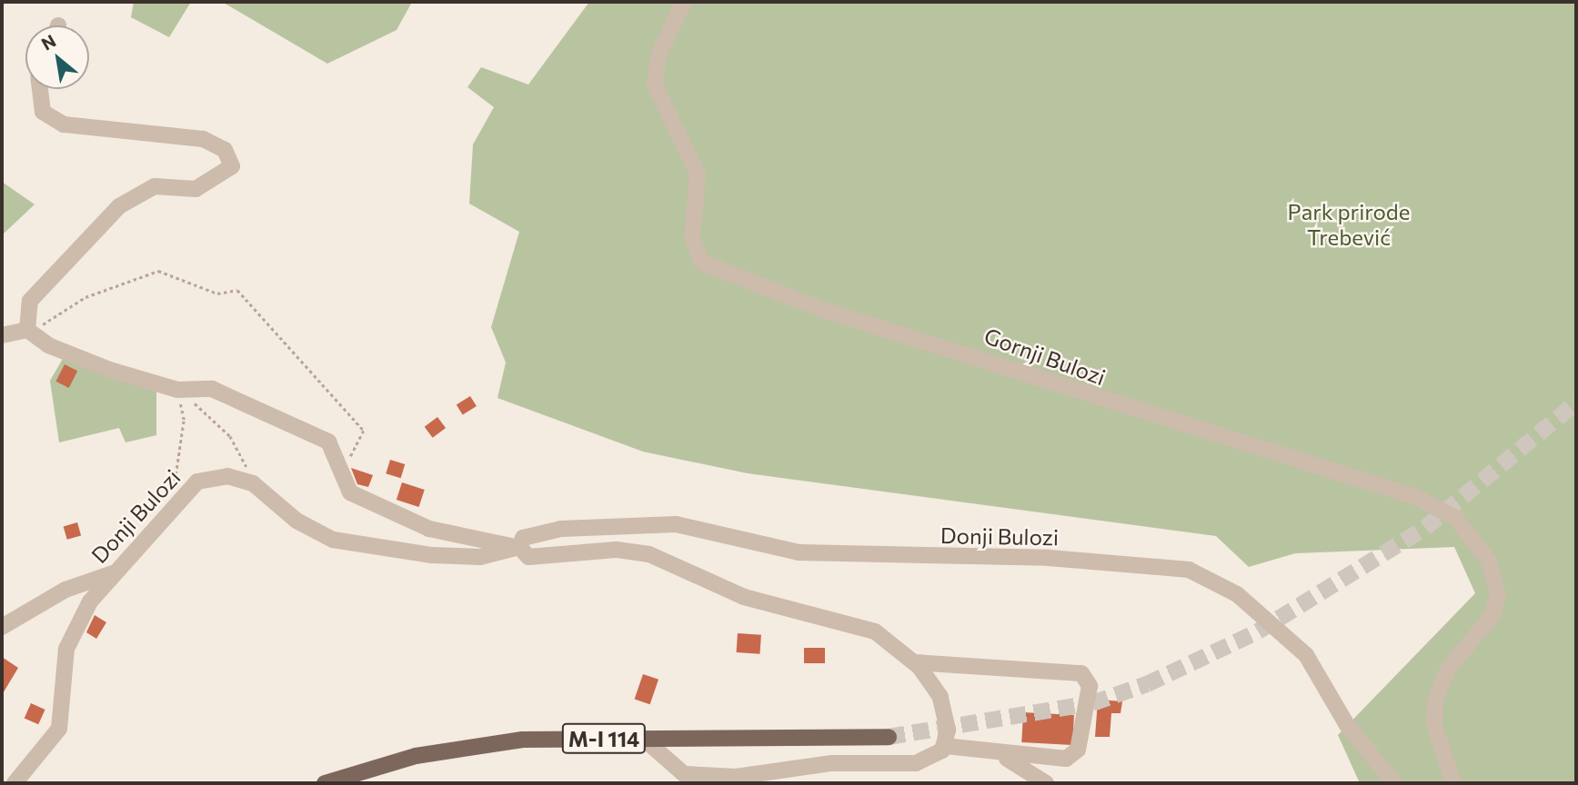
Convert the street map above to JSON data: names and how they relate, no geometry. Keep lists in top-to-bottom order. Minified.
{"streets":{"main road":["M-I 114"],"street":["Gornji Bulozi","Donji Bulozi"]},"parks":["Park prirode Trebević"],"north":"top left"}
